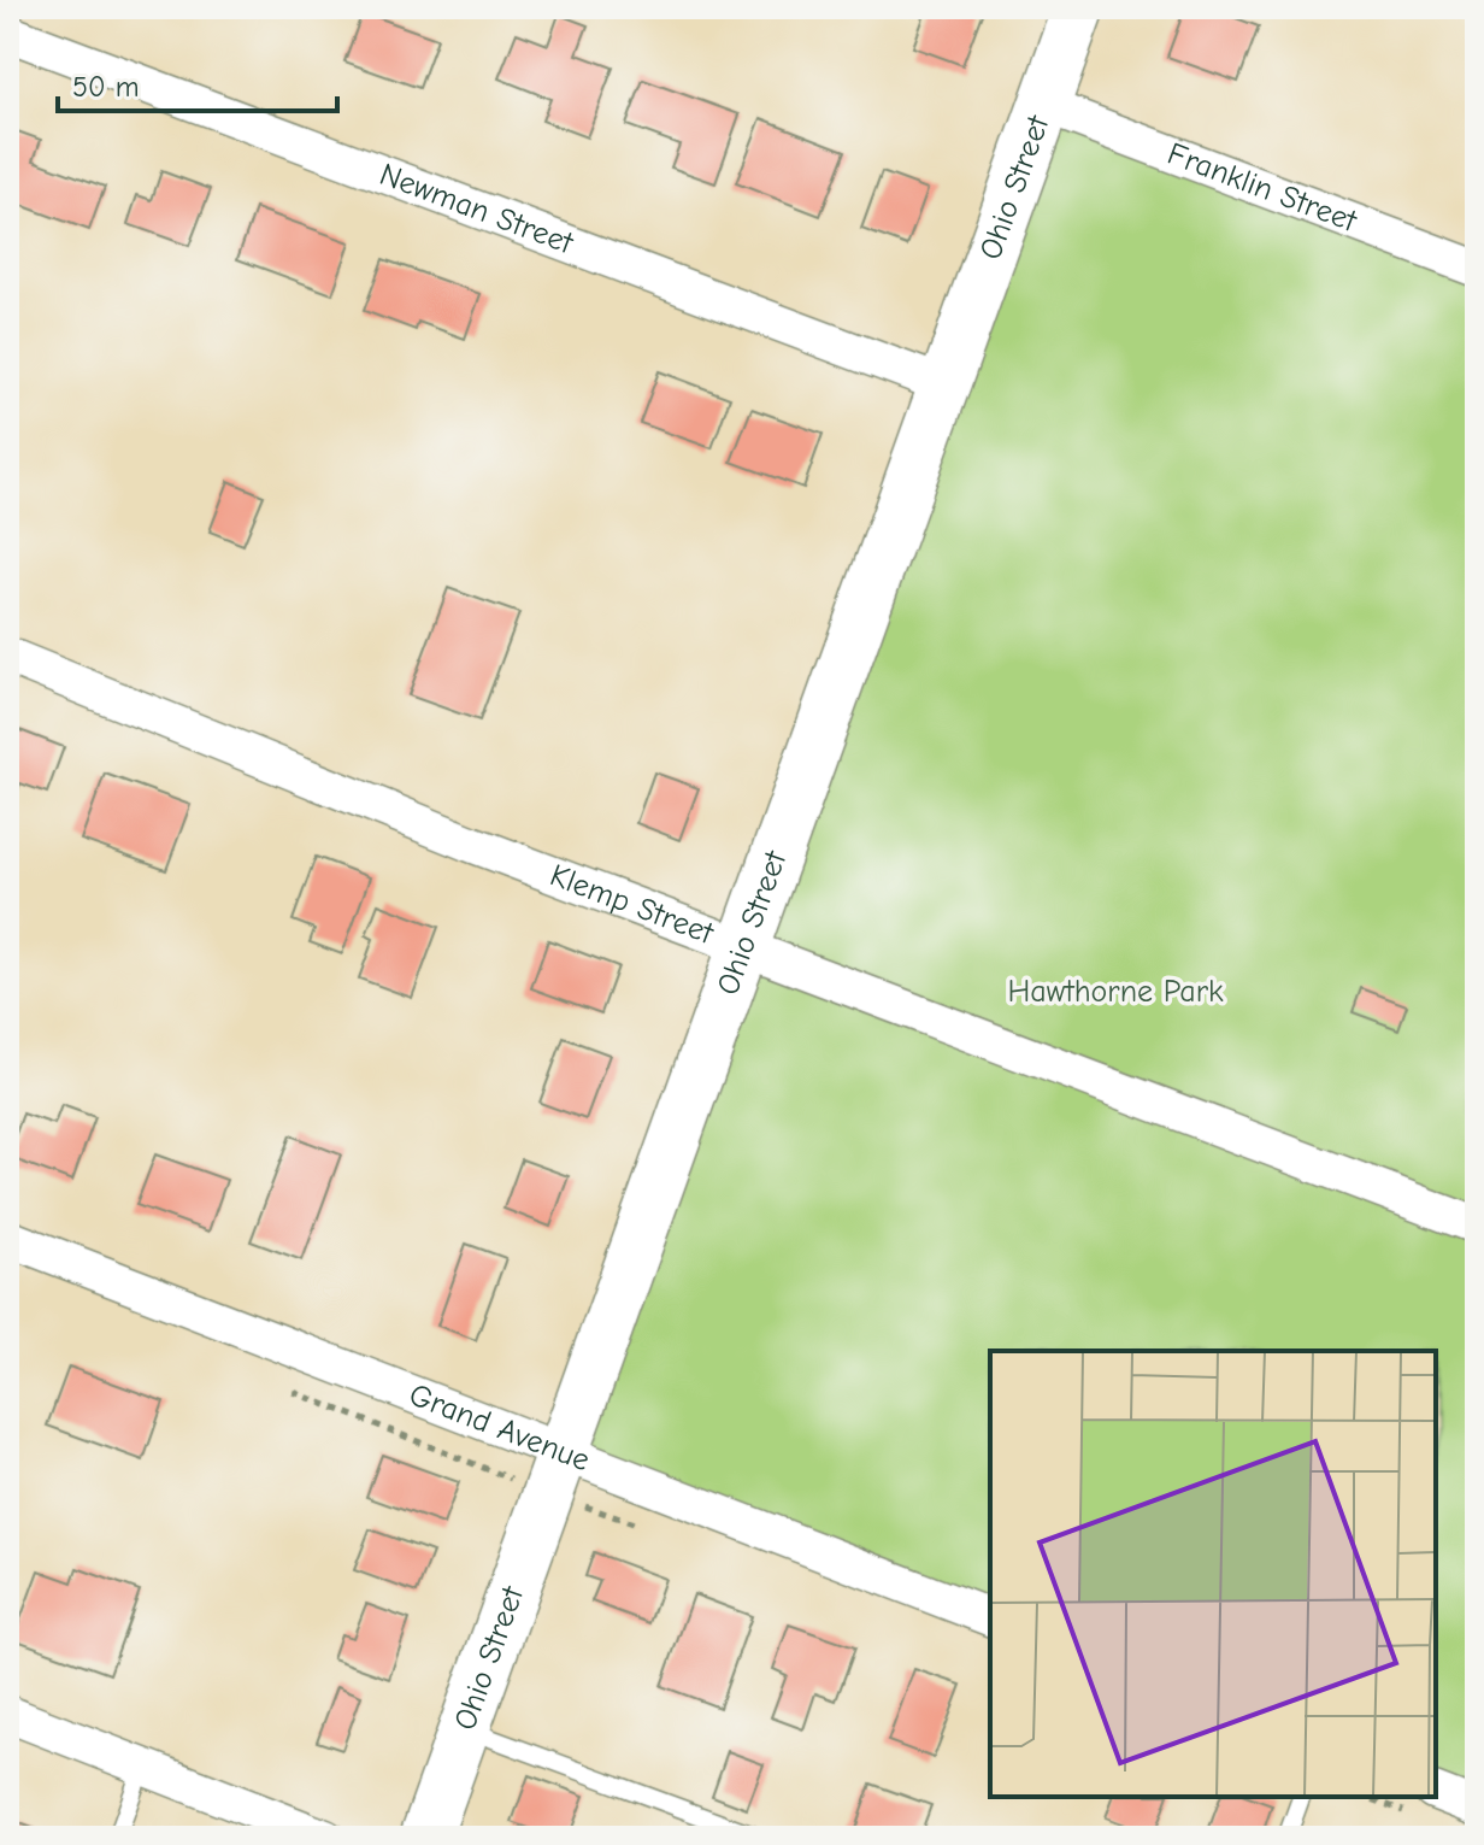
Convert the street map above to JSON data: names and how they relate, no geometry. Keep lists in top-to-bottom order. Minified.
{"streets":{"street":["Ohio Street","Franklin Street","Newman Street","Klemp Street","Grand Avenue"]},"crossings":[["Ohio Street","Franklin Street"],["Ohio Street","Newman Street"],["Ohio Street","Klemp Street"],["Ohio Street","Grand Avenue"]],"parks":["Hawthorne Park"],"scale_bar":"50 m"}
